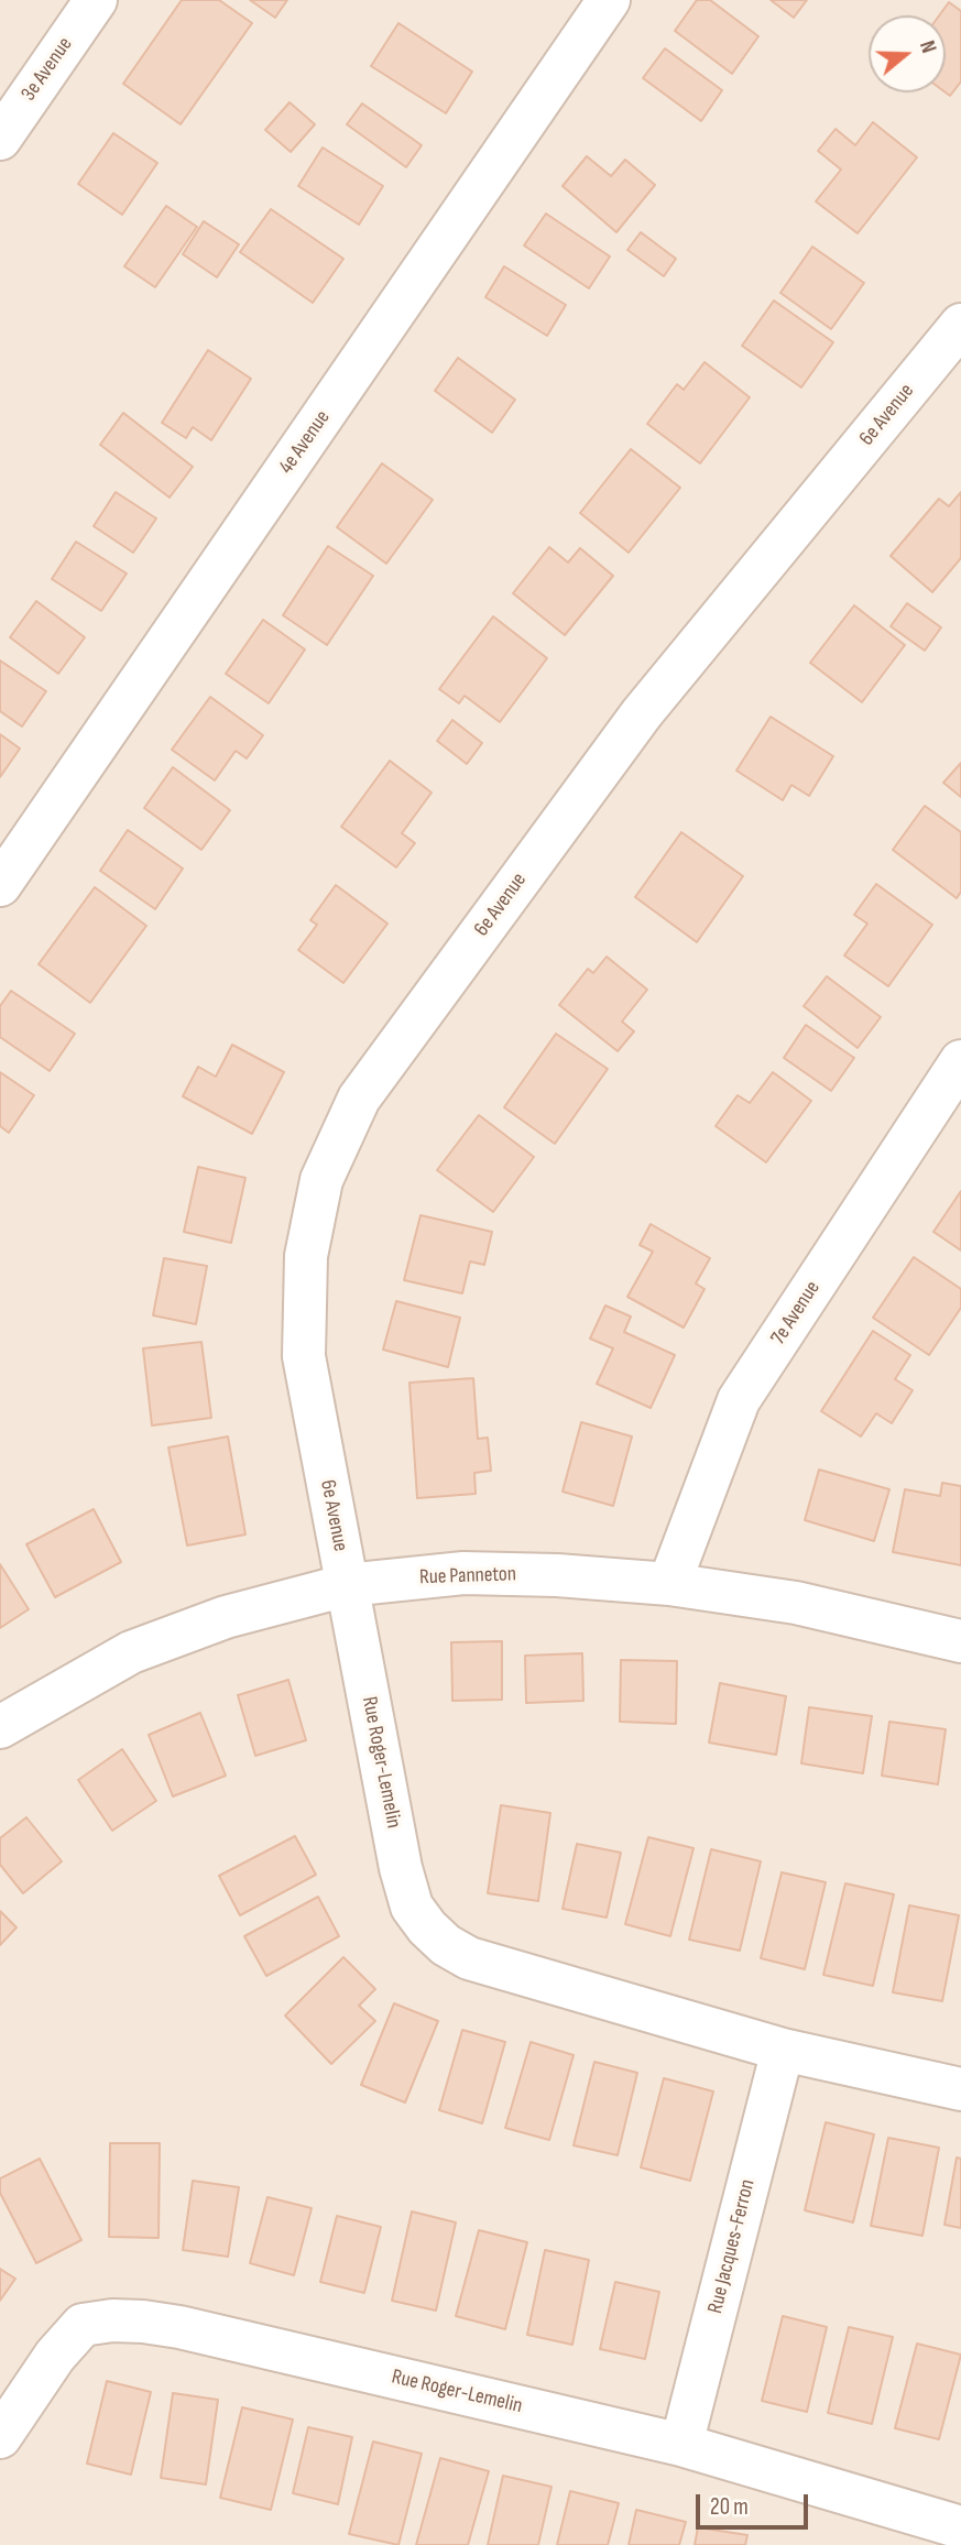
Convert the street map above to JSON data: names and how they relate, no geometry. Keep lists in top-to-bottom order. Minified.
{"streets":{"street":["3e Avenue","6e Avenue","4e Avenue","7e Avenue","Rue Panneton","Rue Roger-Lemelin","Rue Jacques-Ferron"]},"crossings":[["6e Avenue","Rue Panneton"],["6e Avenue","Rue Roger-Lemelin"],["7e Avenue","Rue Panneton"],["Rue Panneton","Rue Roger-Lemelin"],["Rue Roger-Lemelin","Rue Jacques-Ferron"]],"scale_bar":"20 m","north":"right"}
